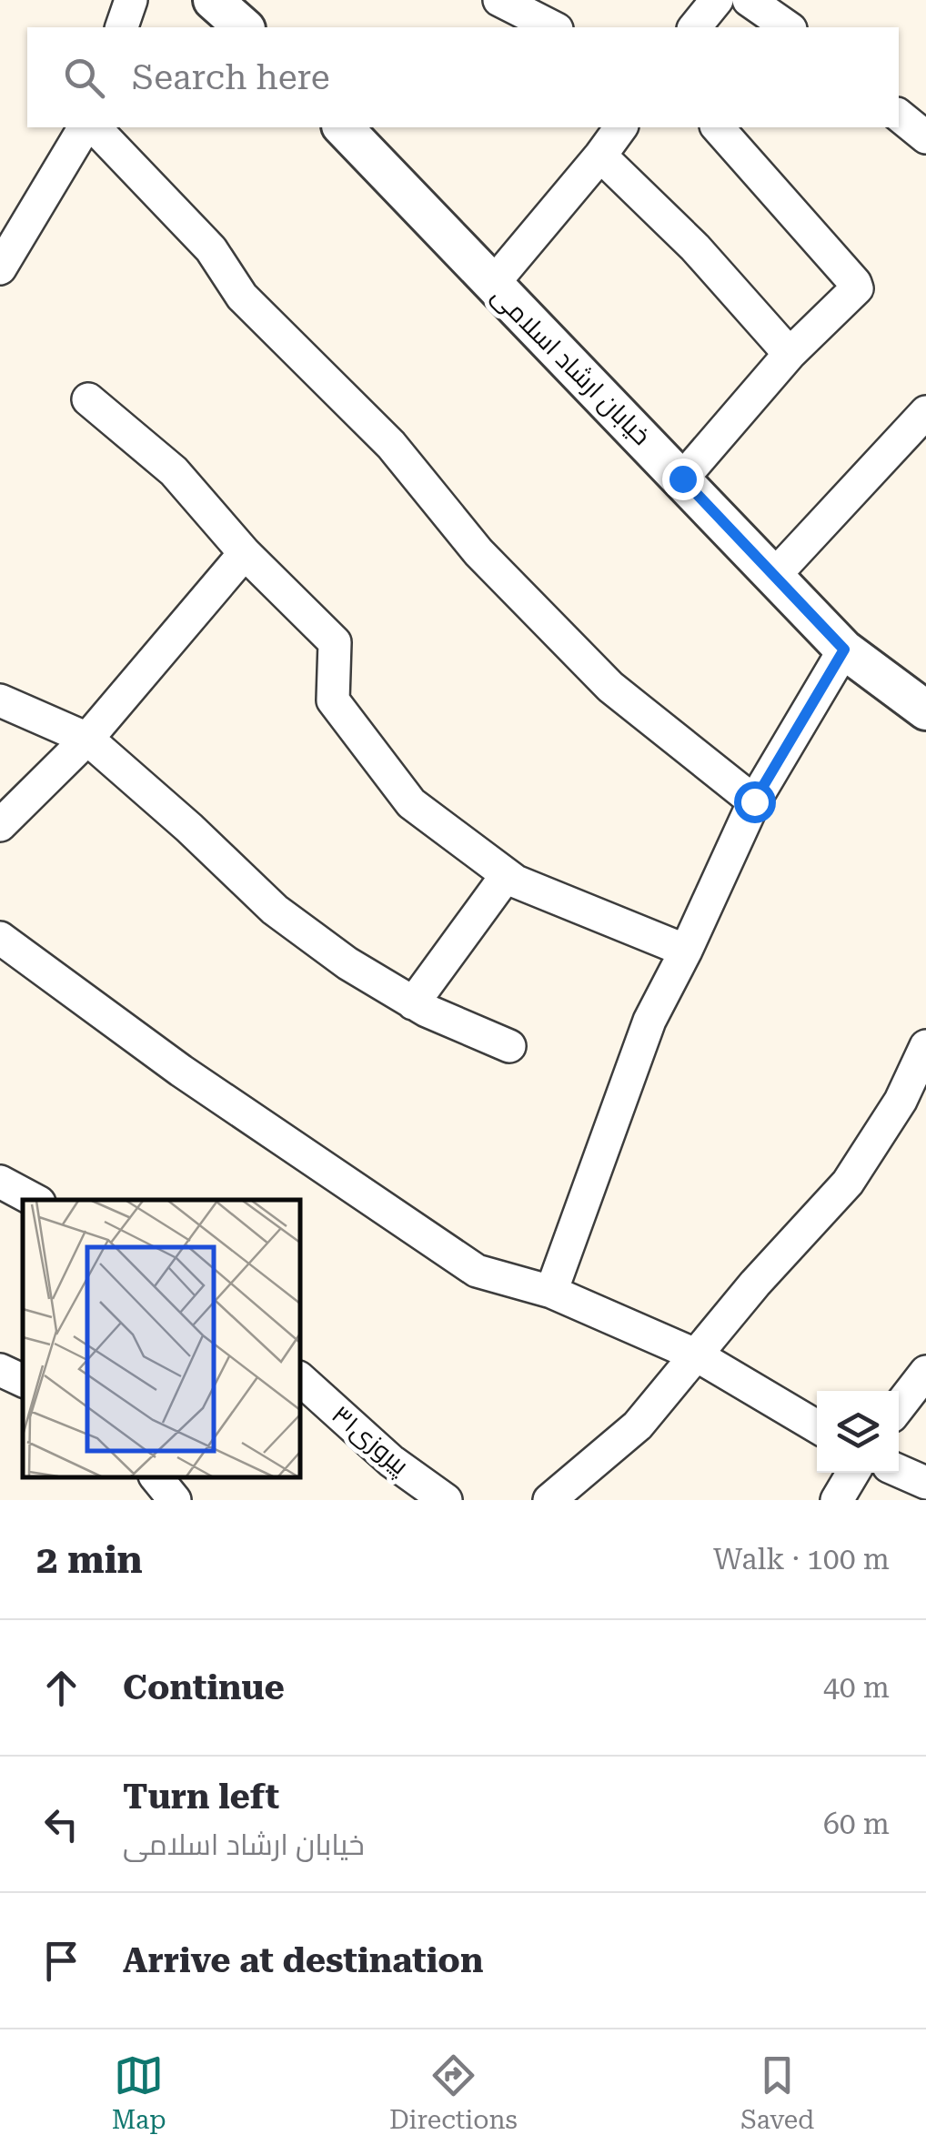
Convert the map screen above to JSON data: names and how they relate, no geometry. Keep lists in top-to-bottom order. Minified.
{"streets":{"street":["خیابان ارشاد اسلامی","پیروزی۳۱"]},"page":{"search":"Search here","heading":["2 min","Walk · 100 m"],"list":[["Continue","40 m"],["Turn left","خیابان ارشاد اسلامی","60 m"],"Arrive at destination"],"nav":["Map","Directions","Saved"]}}
